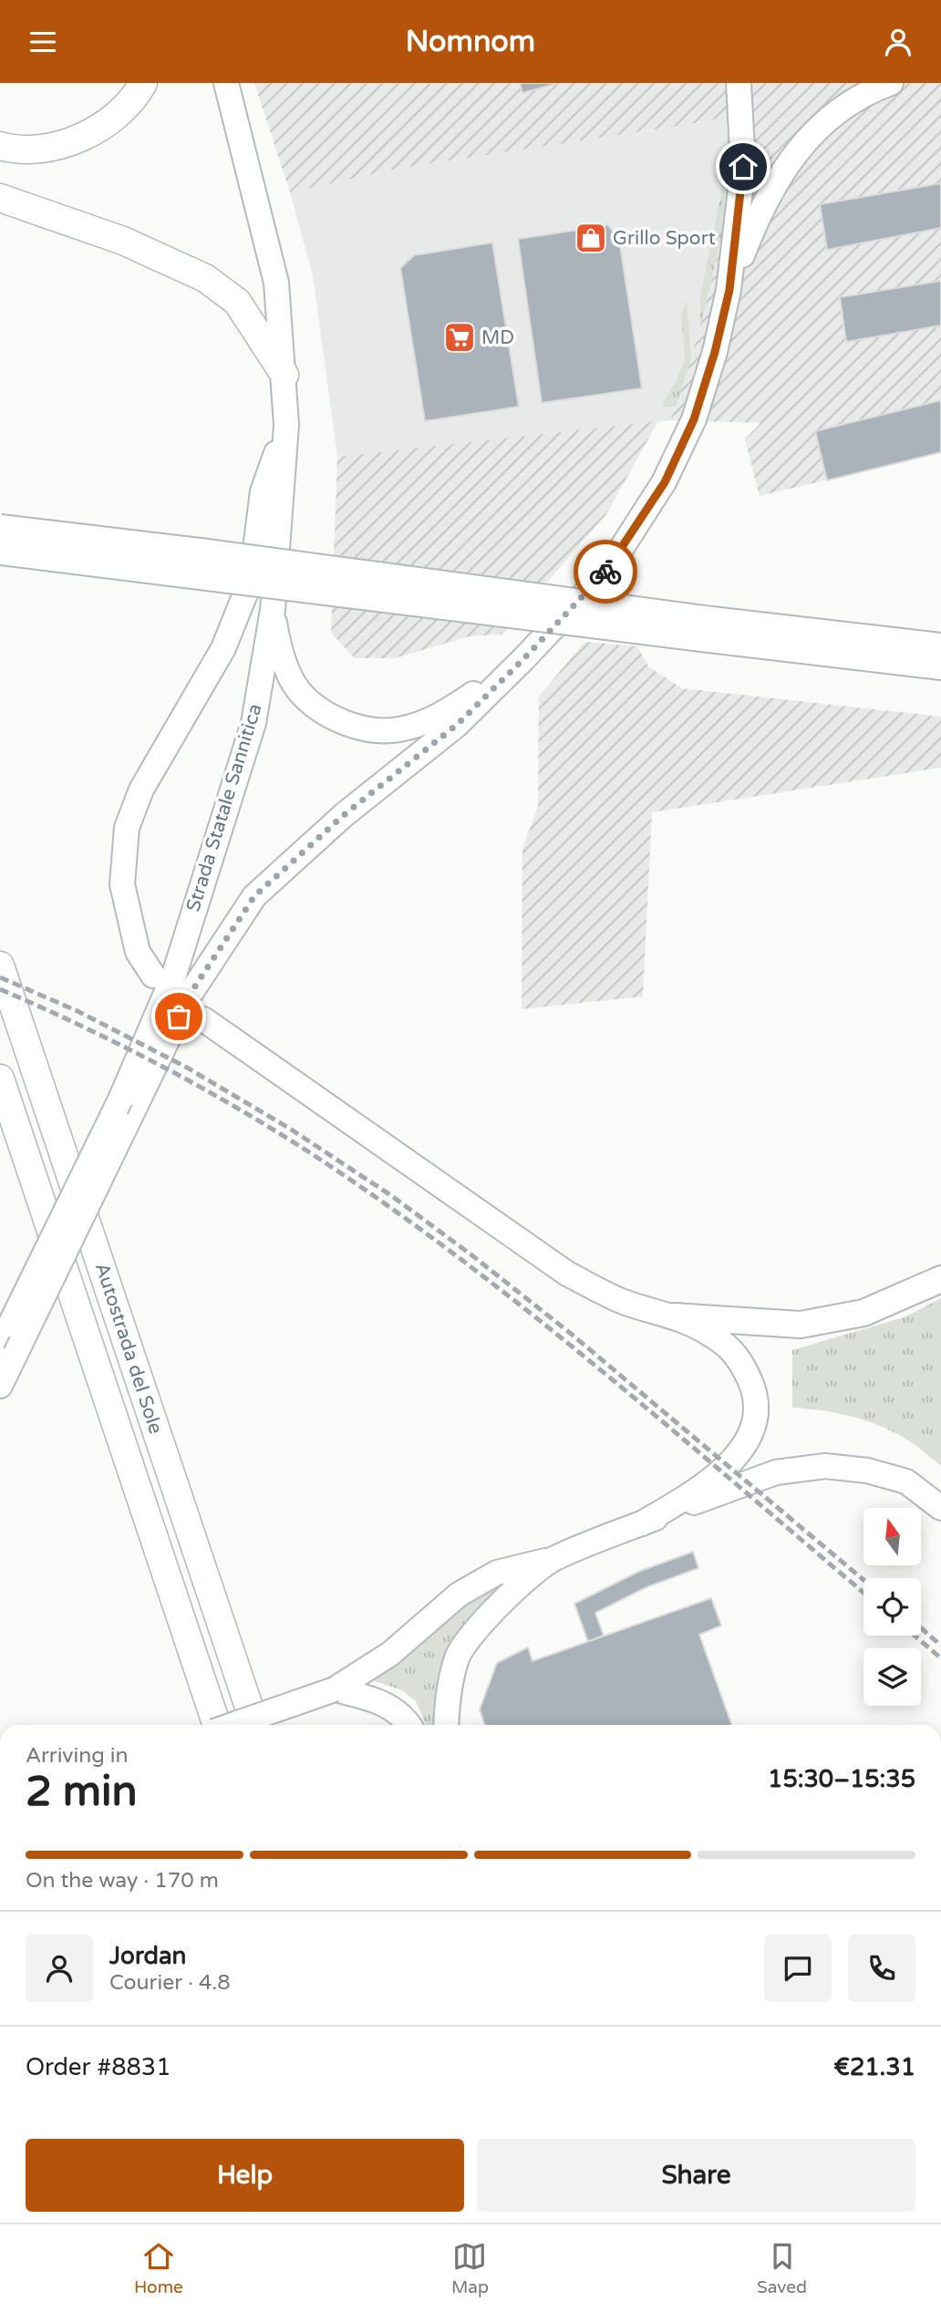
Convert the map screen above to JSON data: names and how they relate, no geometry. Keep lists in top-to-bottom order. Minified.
{"streets":{"highway":["Autostrada del Sole"],"main road":["Strada Statale Sannitica"]},"places":{"shop":["Grillo Sport"],"supermarket":["MD"]},"north":"top","page":{"header":"Nomnom","heading":["2 min","Arriving in","15:30–15:35"],"panel":["Jordan","Courier · 4.8","Order #8831","€21.31"],"bar":"On the way · 170 m","buttons":["Help","Share"],"tabs":["Home","Map","Saved"]}}
